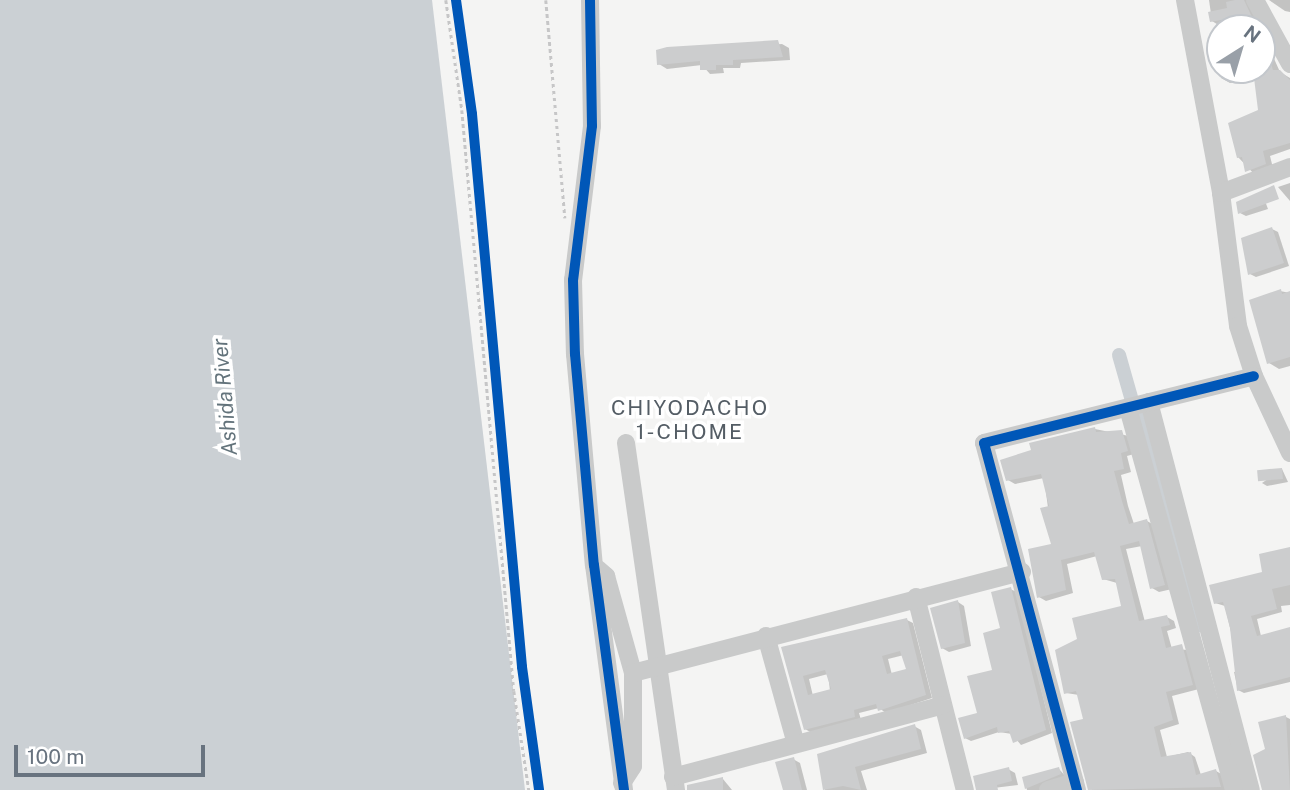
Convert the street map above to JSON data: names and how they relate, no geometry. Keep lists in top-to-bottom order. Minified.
{"districts":["CHIYODACHO 1-CHOME"],"water":["Ashida River"],"scale_bar":"100 m","north":"top right"}
